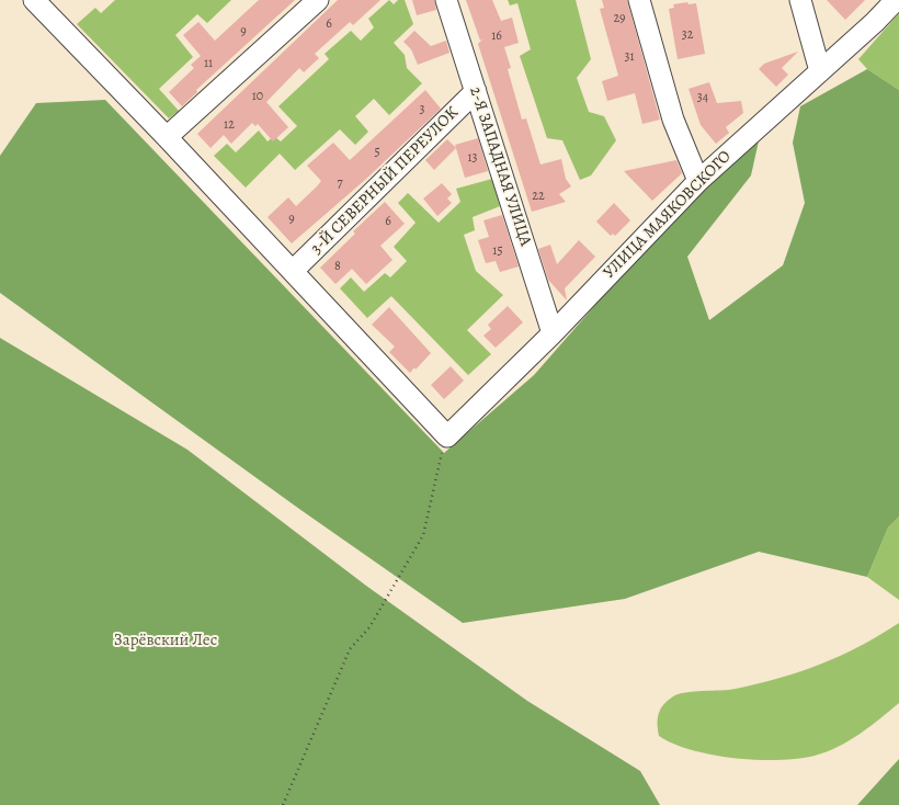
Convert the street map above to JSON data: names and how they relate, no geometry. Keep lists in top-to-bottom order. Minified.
{"streets":{"street":["2-Я ЗАПАДНАЯ УЛИЦА","3-Й СЕВЕРНЫЙ ПЕРЕУЛОК","УЛИЦА МАЯКОВСКОГО"]},"crossings":[["2-Я ЗАПАДНАЯ УЛИЦА","3-Й СЕВЕРНЫЙ ПЕРЕУЛОК"],["2-Я ЗАПАДНАЯ УЛИЦА","УЛИЦА МАЯКОВСКОГО"]],"parks":["Зарёвский Лес"],"house_numbers":["29","6","9","32","16","31","11","10","34","3","12","5","13","7","22","9","6","15","8"]}
